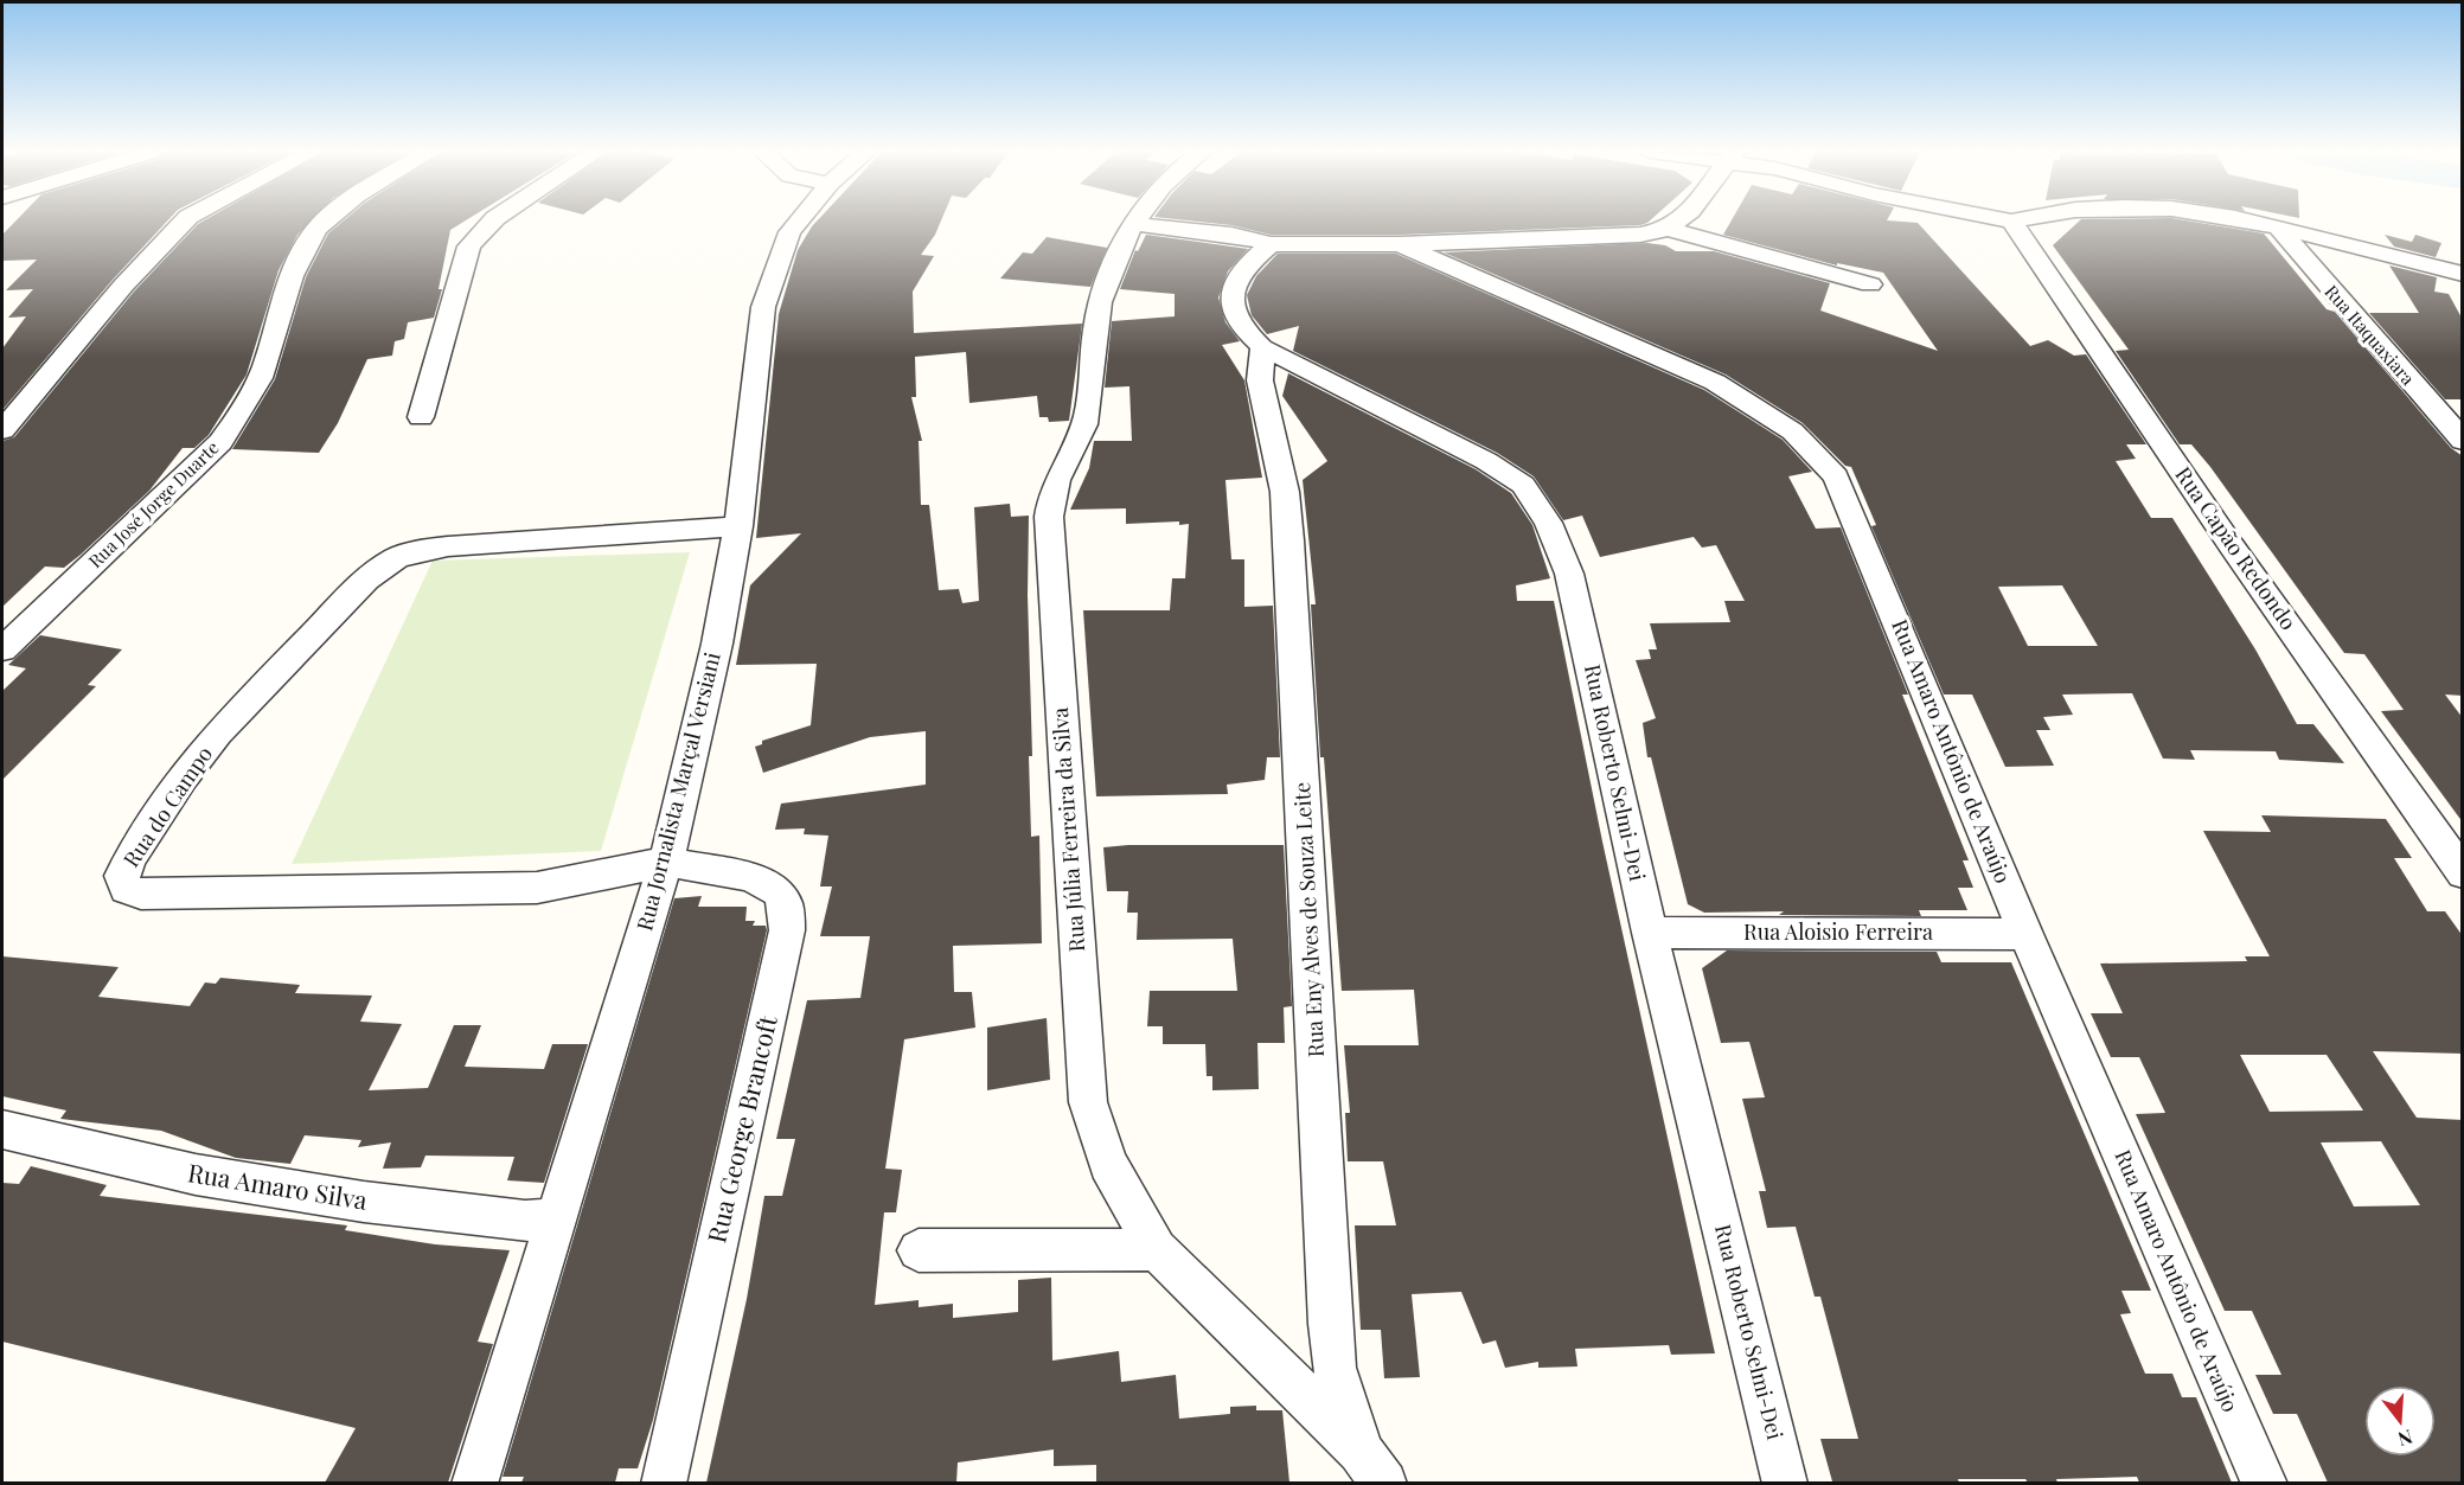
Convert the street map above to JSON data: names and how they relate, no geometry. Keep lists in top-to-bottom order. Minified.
{"streets":{"street":["Rua Itaquaxiara","Rua José Jorge Duarte","Rua Capão Redondo","Rua Amaro Antônio de Araújo","Rua Roberto Selmi-Dei","Rua Jornalista Marçal Versiani","Rua do Campo","Rua Júlia Ferreira da Silva","Rua Eny Alves de Souza Leite","Rua Aloisio Ferreira","Rua George Brancoft","Rua Amaro Silva"]},"crossings":[["Rua Amaro Antônio de Araújo","Rua Aloisio Ferreira"],["Rua Roberto Selmi-Dei","Rua Eny Alves de Souza Leite"],["Rua Roberto Selmi-Dei","Rua Aloisio Ferreira"],["Rua Jornalista Marçal Versiani","Rua do Campo"],["Rua Jornalista Marçal Versiani","Rua George Brancoft"],["Rua Jornalista Marçal Versiani","Rua Amaro Silva"],["Rua do Campo","Rua George Brancoft"],["Rua Júlia Ferreira da Silva","Rua Eny Alves de Souza Leite"]],"north":"bottom"}
